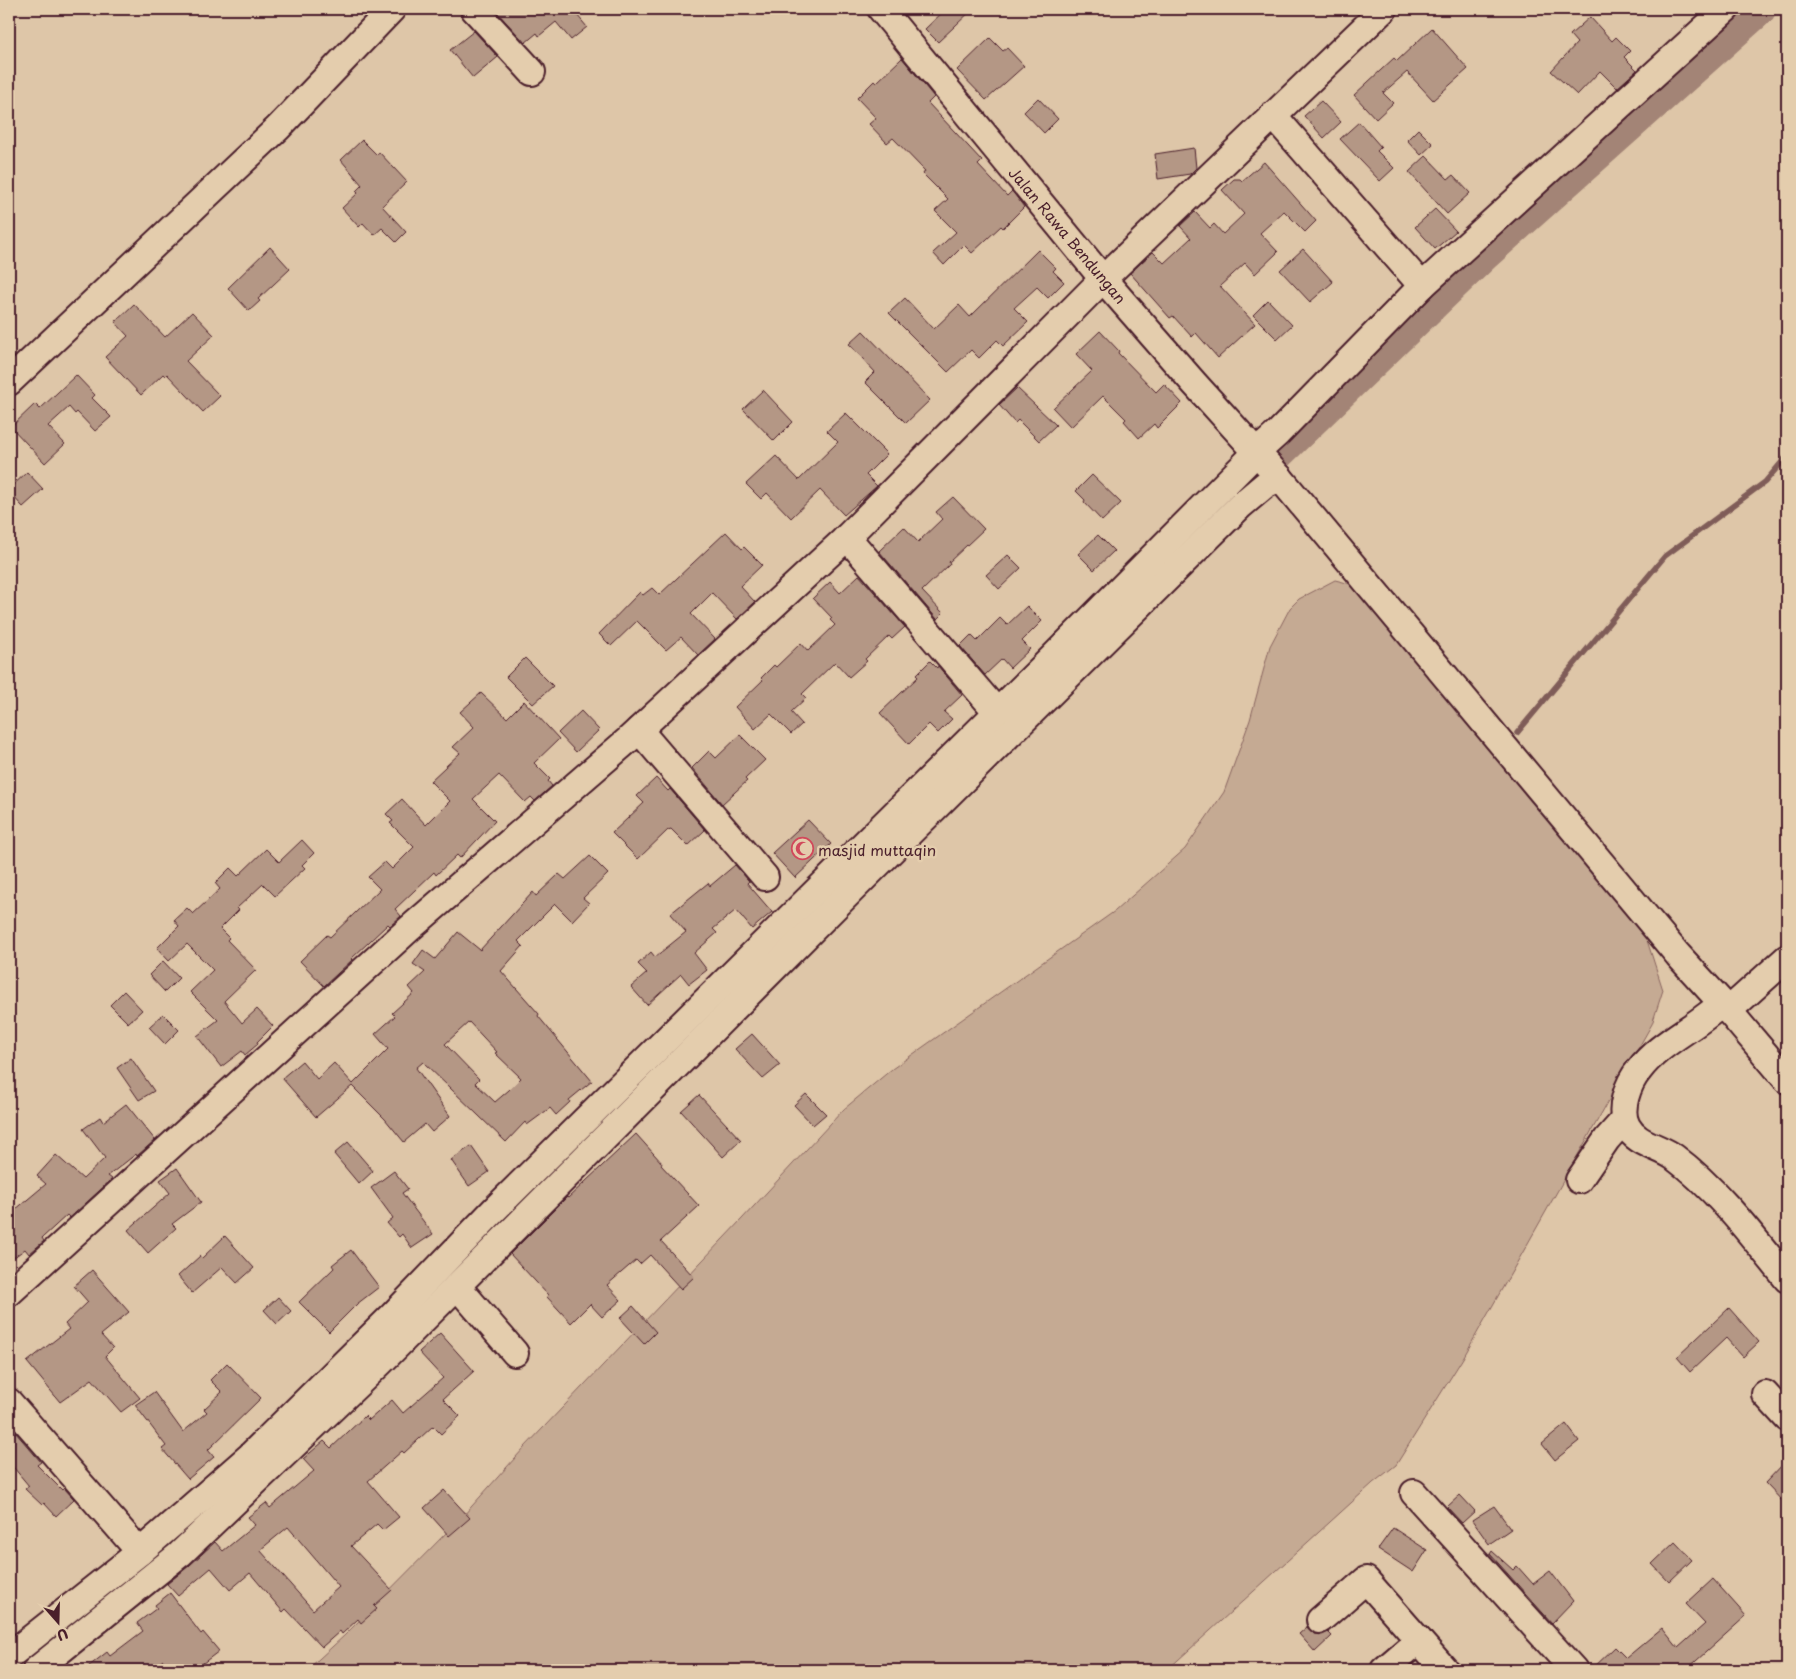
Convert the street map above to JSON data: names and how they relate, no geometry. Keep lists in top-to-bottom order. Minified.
{"streets":{"street":["Jalan Rawa Bendungan"]},"places":{"mosque":["masjid muttaqin"]},"north":"bottom"}
